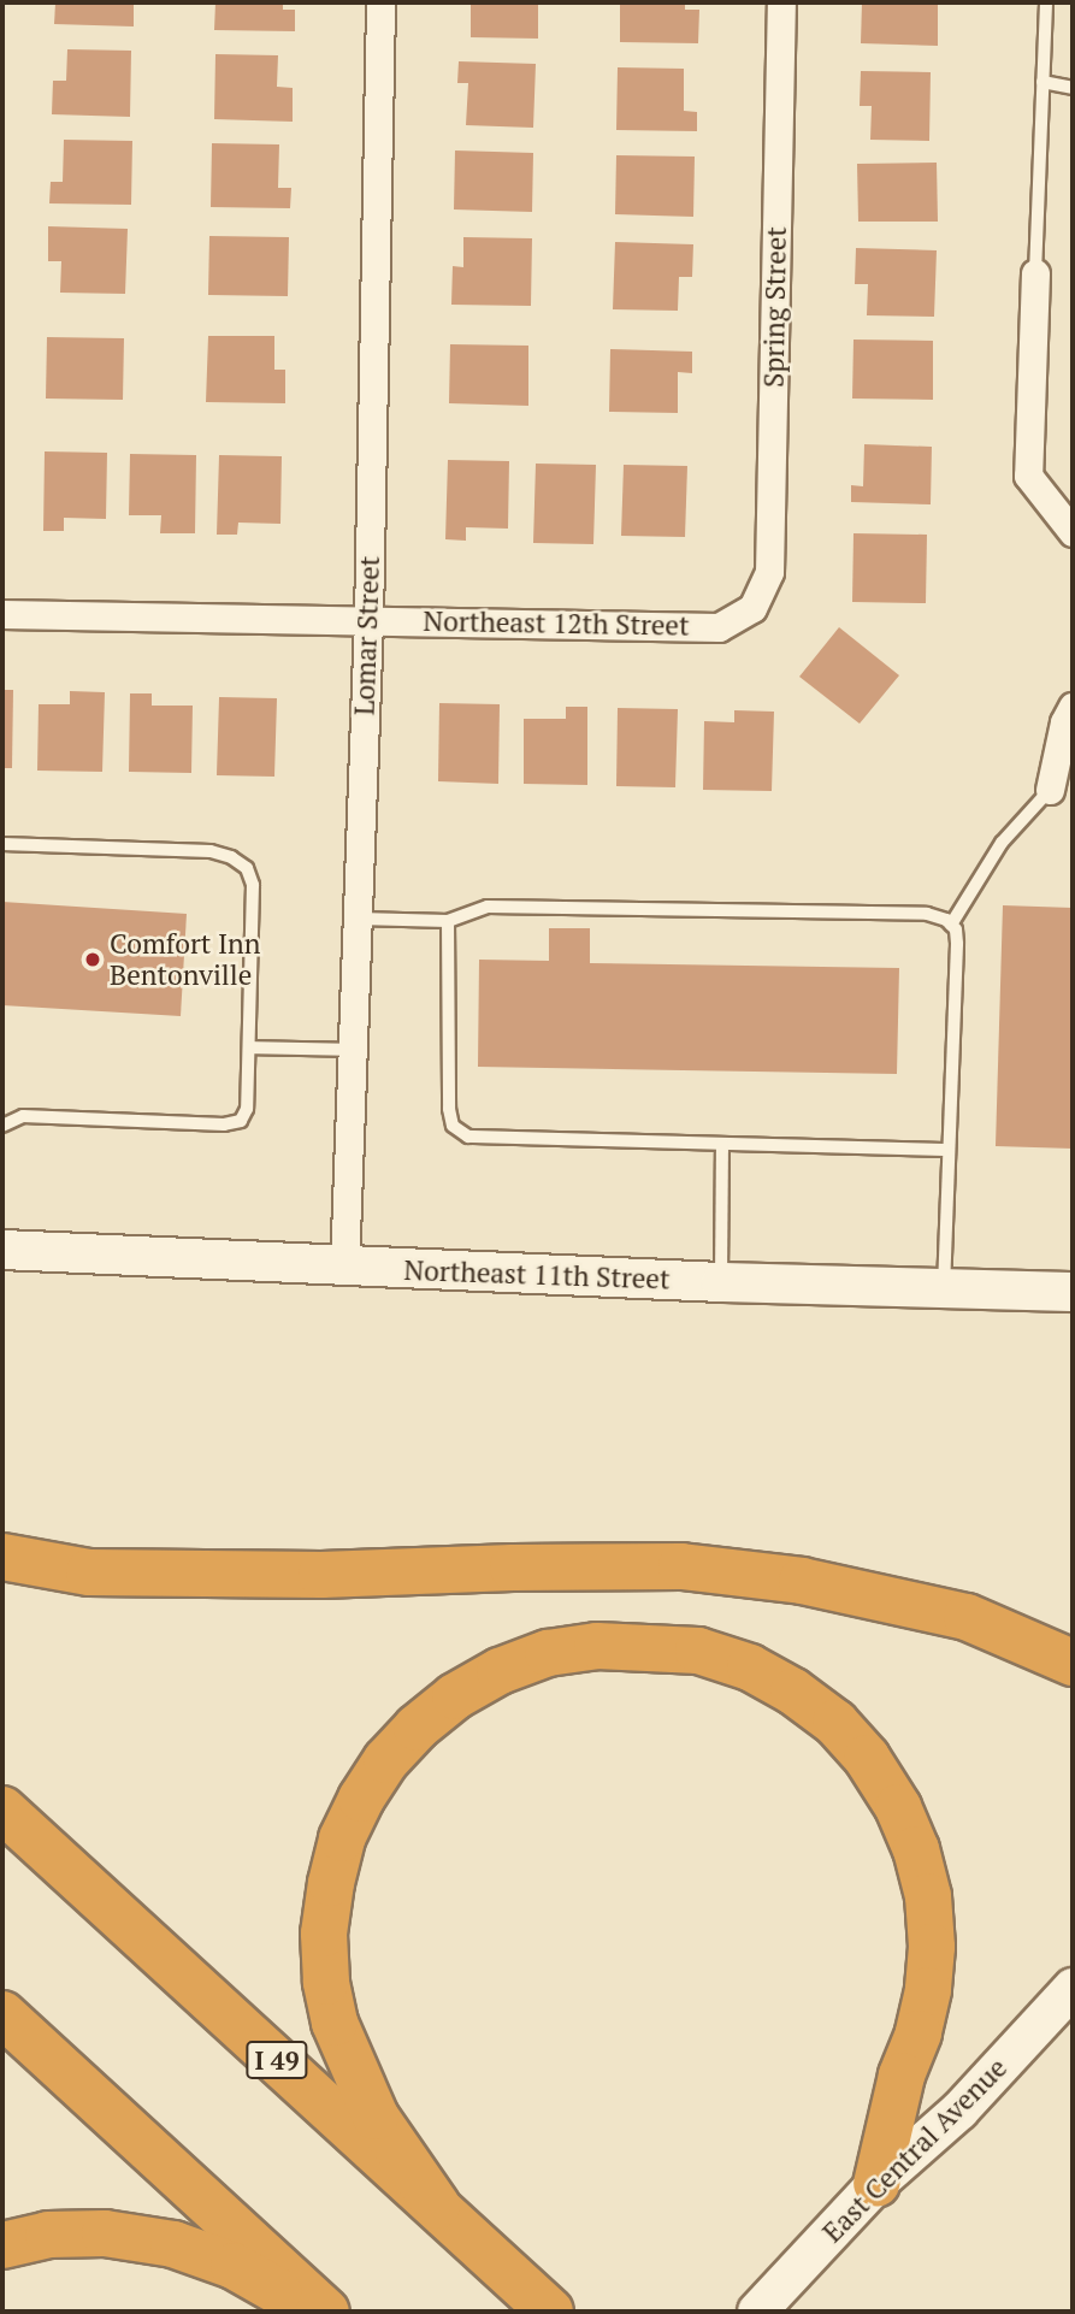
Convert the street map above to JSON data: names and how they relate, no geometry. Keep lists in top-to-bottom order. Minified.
{"streets":{"highway":["I 49"],"street":["Spring Street","Northeast 12th Street","Lomar Street","Northeast 11th Street","East Central Avenue"]},"crossings":[["Spring Street","Northeast 12th Street"],["Northeast 12th Street","Lomar Street"],["Lomar Street","Northeast 11th Street"]],"places":["Comfort Inn Bentonville"]}
